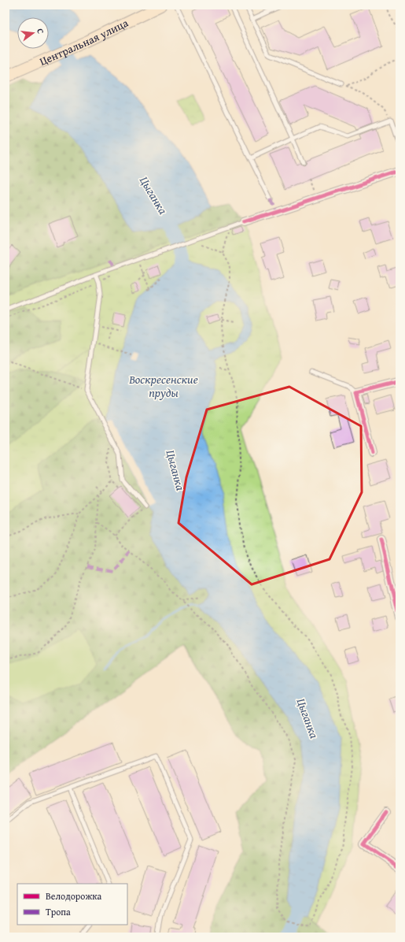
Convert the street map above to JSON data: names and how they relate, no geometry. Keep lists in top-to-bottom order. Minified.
{"streets":{"main road":["Центральная улица"]},"water":["Цыганка","Воскресенские пруды"],"legend":["Велодорожка","Тропа"],"north":"right"}
